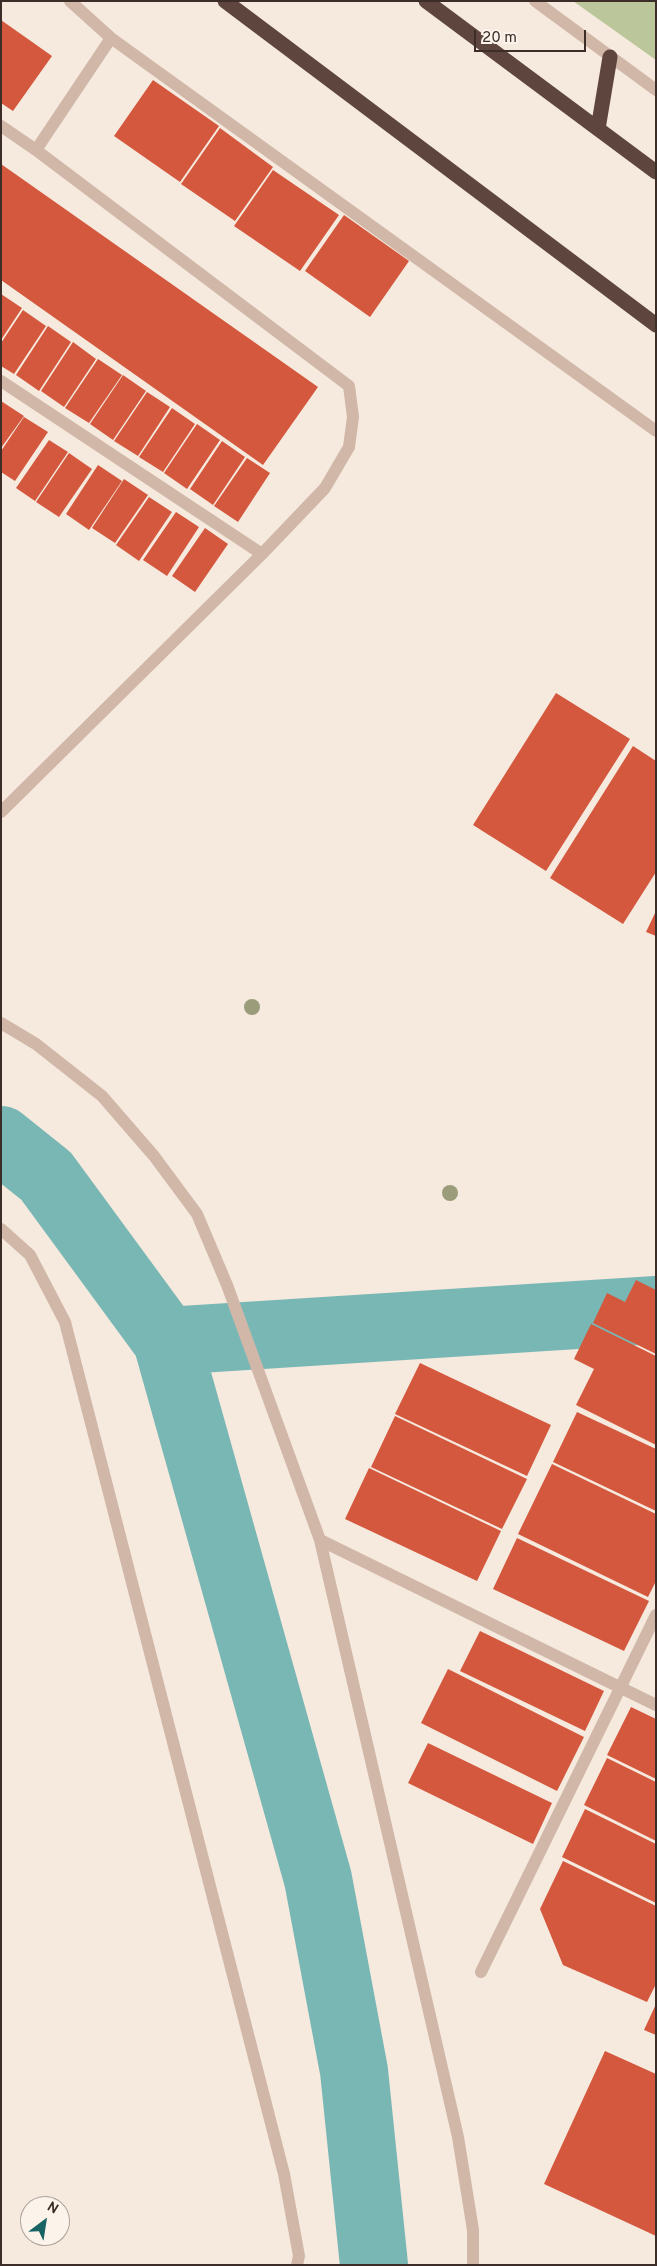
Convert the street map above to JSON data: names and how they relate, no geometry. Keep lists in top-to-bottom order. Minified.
{"scale_bar":"20 m","north":"top right"}
